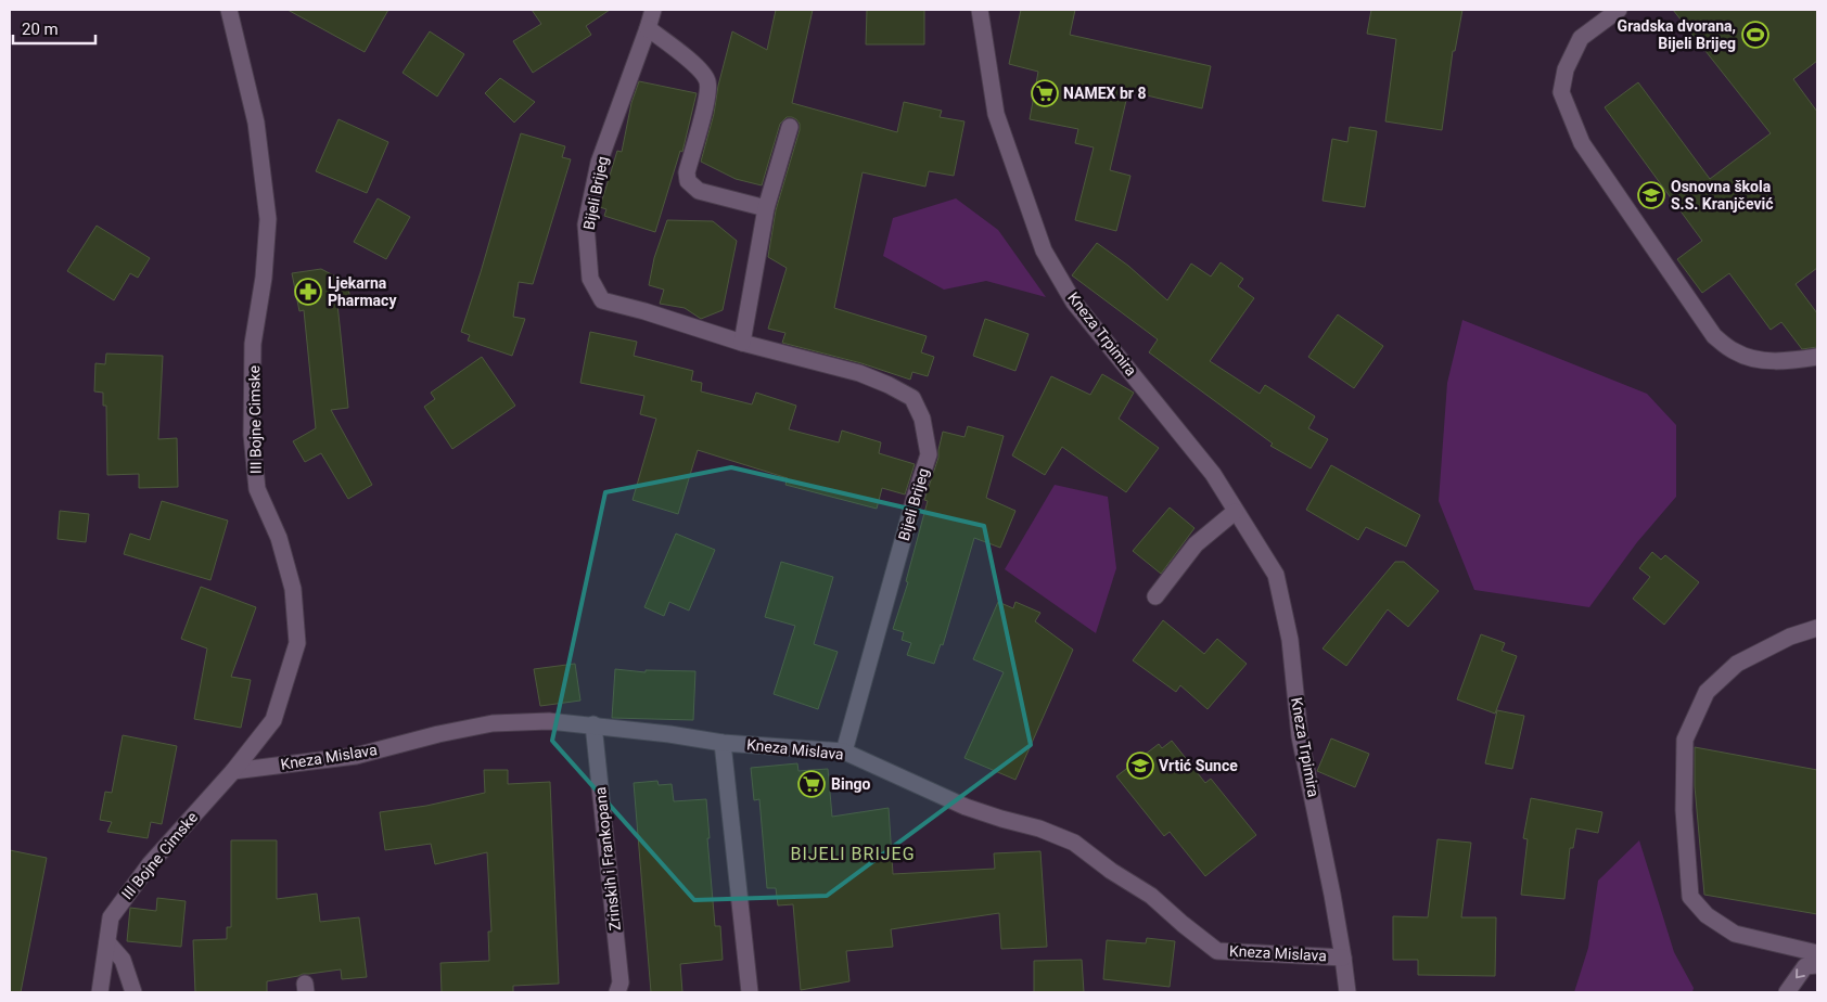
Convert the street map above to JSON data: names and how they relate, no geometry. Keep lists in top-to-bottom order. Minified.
{"streets":{"street":["Bijeli Brijeg","Kneza Trpimira","III Bojne Cimske","Kneza Mislava","Zrinskih i Frankopana"]},"crossings":[["Bijeli Brijeg","Kneza Mislava"],["Kneza Trpimira","Kneza Mislava"],["III Bojne Cimske","Kneza Mislava"],["Kneza Mislava","Zrinskih i Frankopana"]],"districts":["BIJELI BRIJEG"],"places":{"sports":["Gradska dvorana, Bijeli Brijeg"],"supermarket":["NAMEX br 8","Bingo"],"school or university":["Osnovna škola S.S. Kranjčević","Vrtić Sunce"],"pharmacy":["Ljekarna Pharmacy"]},"scale_bar":"20 m"}
